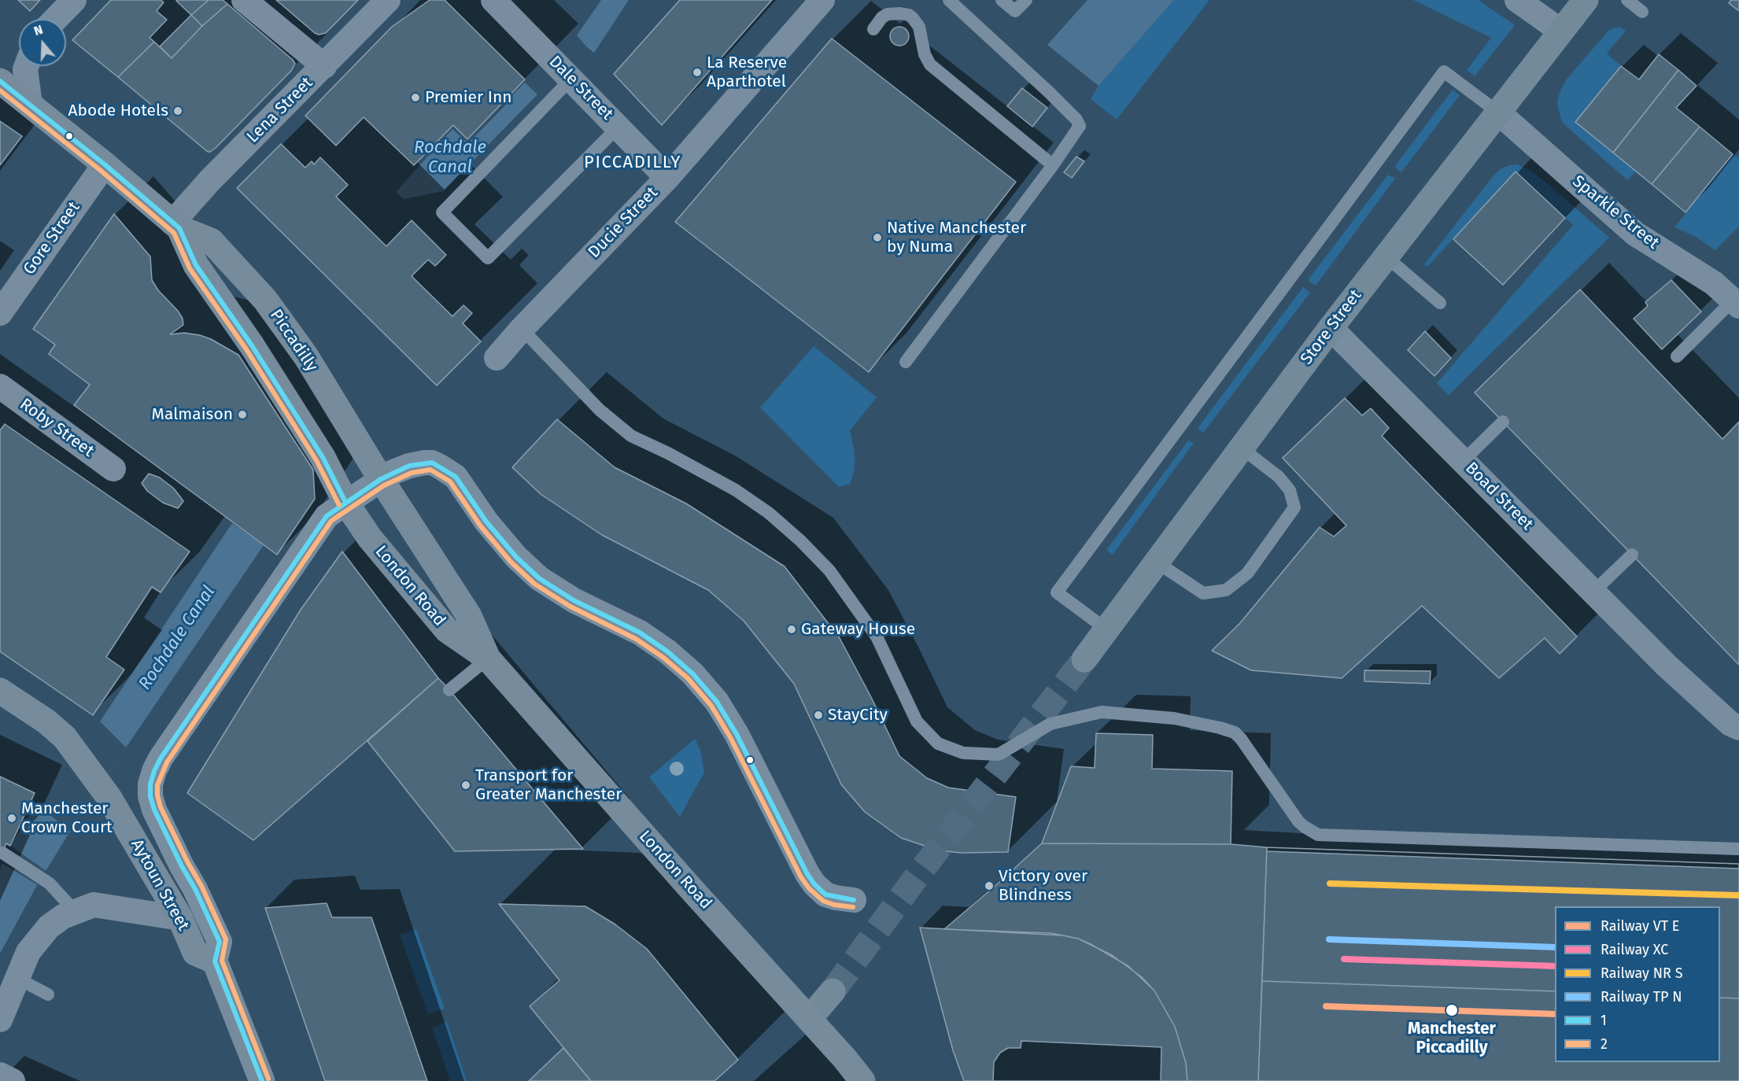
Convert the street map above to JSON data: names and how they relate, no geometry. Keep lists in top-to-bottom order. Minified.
{"streets":{"main road":["Piccadilly","London Road","Aytoun Street"],"street":["Dale Street","Lena Street","Sparkle Street","Ducie Street","Gore Street","Store Street","Roby Street","Boad Street"]},"crossings":[["Dale Street","Ducie Street"],["Lena Street","Piccadilly"],["Sparkle Street","Store Street"],["Gore Street","Piccadilly"],["Store Street","Boad Street"],["Piccadilly","London Road"]],"districts":["PICCADILLY"],"water":["Rochdale Canal"],"places":["La Reserve Aparthotel","Premier Inn","Abode Hotels","Native Manchester by Numa","Malmaison","Gateway House","StayCity","Transport for Greater Manchester","Manchester Crown Court","Victory over Blindness","Manchester Piccadilly"],"lines":["transit line 1","transit line 2","rail line XC"],"legend":["Railway VT E","Railway XC","Railway NR S","Railway TP N","1","2"],"north":"top"}
